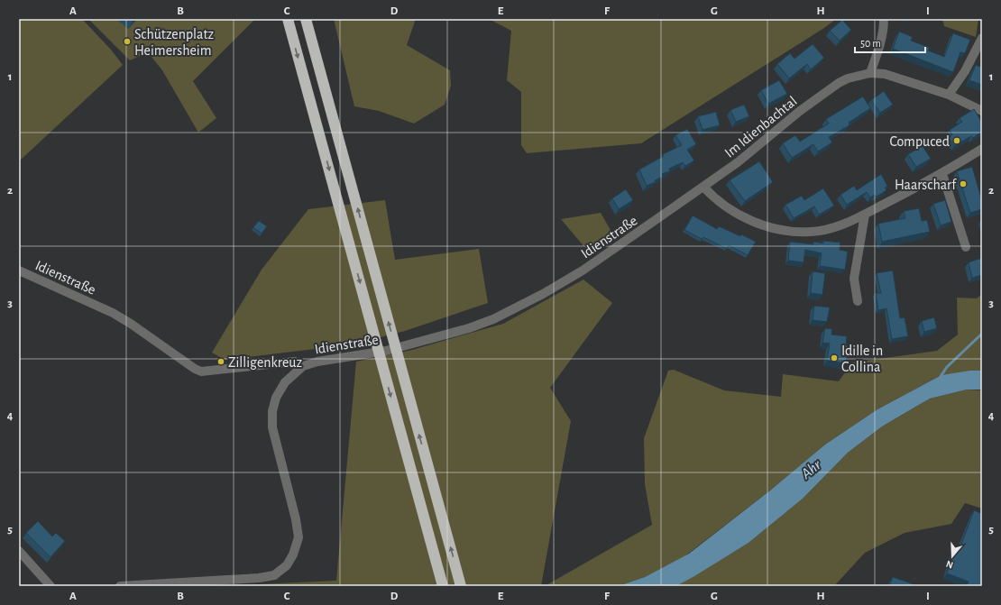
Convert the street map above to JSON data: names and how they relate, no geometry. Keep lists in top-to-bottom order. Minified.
{"streets":{"street":["Im Idienbachtal","Idienstraße"]},"crossings":[["Im Idienbachtal","Idienstraße"]],"water":["Ahr"],"places":["Schützenplatz Heimersheim","Compuced","Haarscharf","Idille in Collina","Zilligenkreuz"],"scale_bar":"50 m","north":"bottom","grid":{"columns":["A","B","C","D","E","F","G","H","I"],"rows":["1","2","3","4","5"]}}
